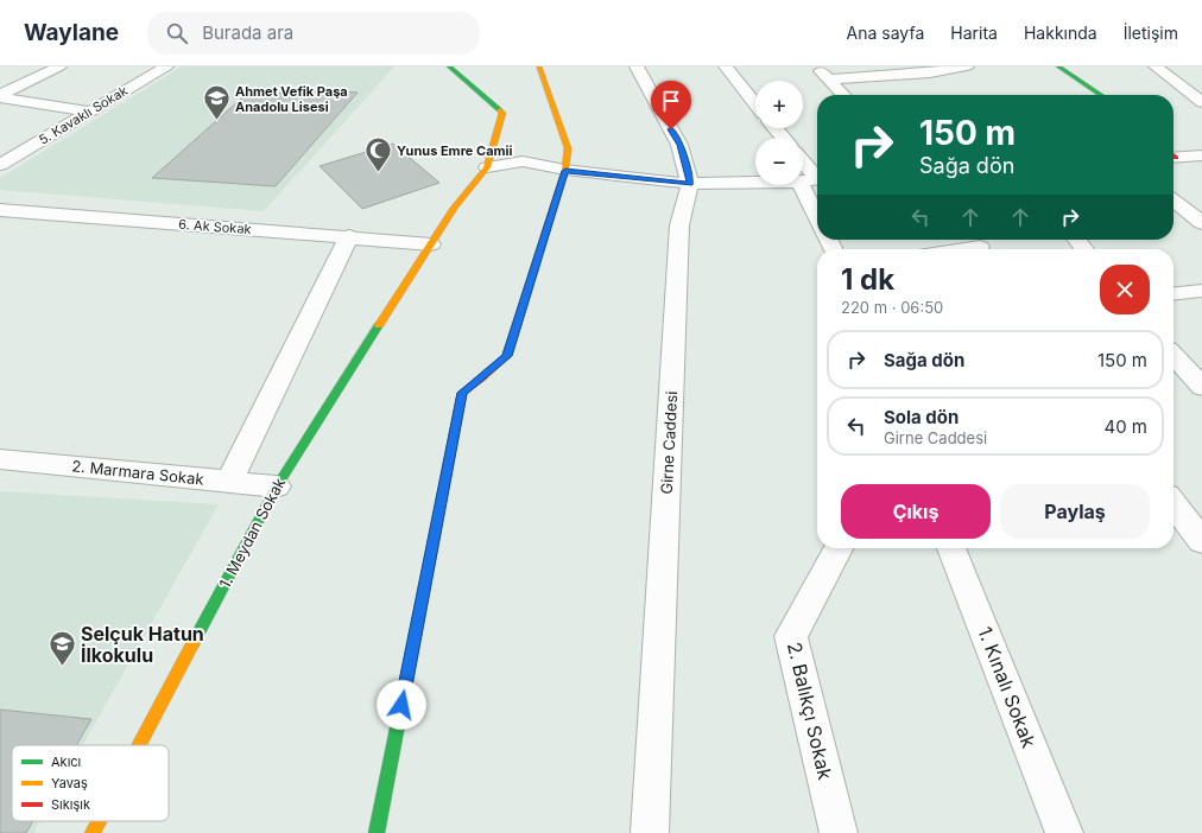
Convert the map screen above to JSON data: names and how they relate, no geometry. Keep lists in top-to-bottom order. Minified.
{"streets":{"street":["5. Kavaklı Sokak","6. Ak Sokak","Girne Caddesi","2. Marmara Sokak","1. Meydan Sokak","1. Kınalı Sokak","2. Balıkçı Sokak"]},"crossings":[["6. Ak Sokak","1. Meydan Sokak"],["2. Marmara Sokak","1. Meydan Sokak"]],"places":{"school or university":["Ahmet Vefik Paşa Anadolu Lisesi","Selçuk Hatun İlkokulu"],"mosque":["Yunus Emre Camii"]},"legend":["Akıcı","Yavaş","Sıkışık"],"page":{"header":"Waylane","search":"Burada ara","nav":["Ana sayfa","Harita","Hakkında","İletişim"],"map_buttons":["+","−"],"turn":["150 m","Sağa dön"],"heading":["1 dk","220 m · 06:50"],"list":[{"name":"Sağa dön","value":"150 m"},{"name":"Sola dön","note":"Girne Caddesi","value":"40 m"}],"buttons":["Çıkış","Paylaş"]}}
